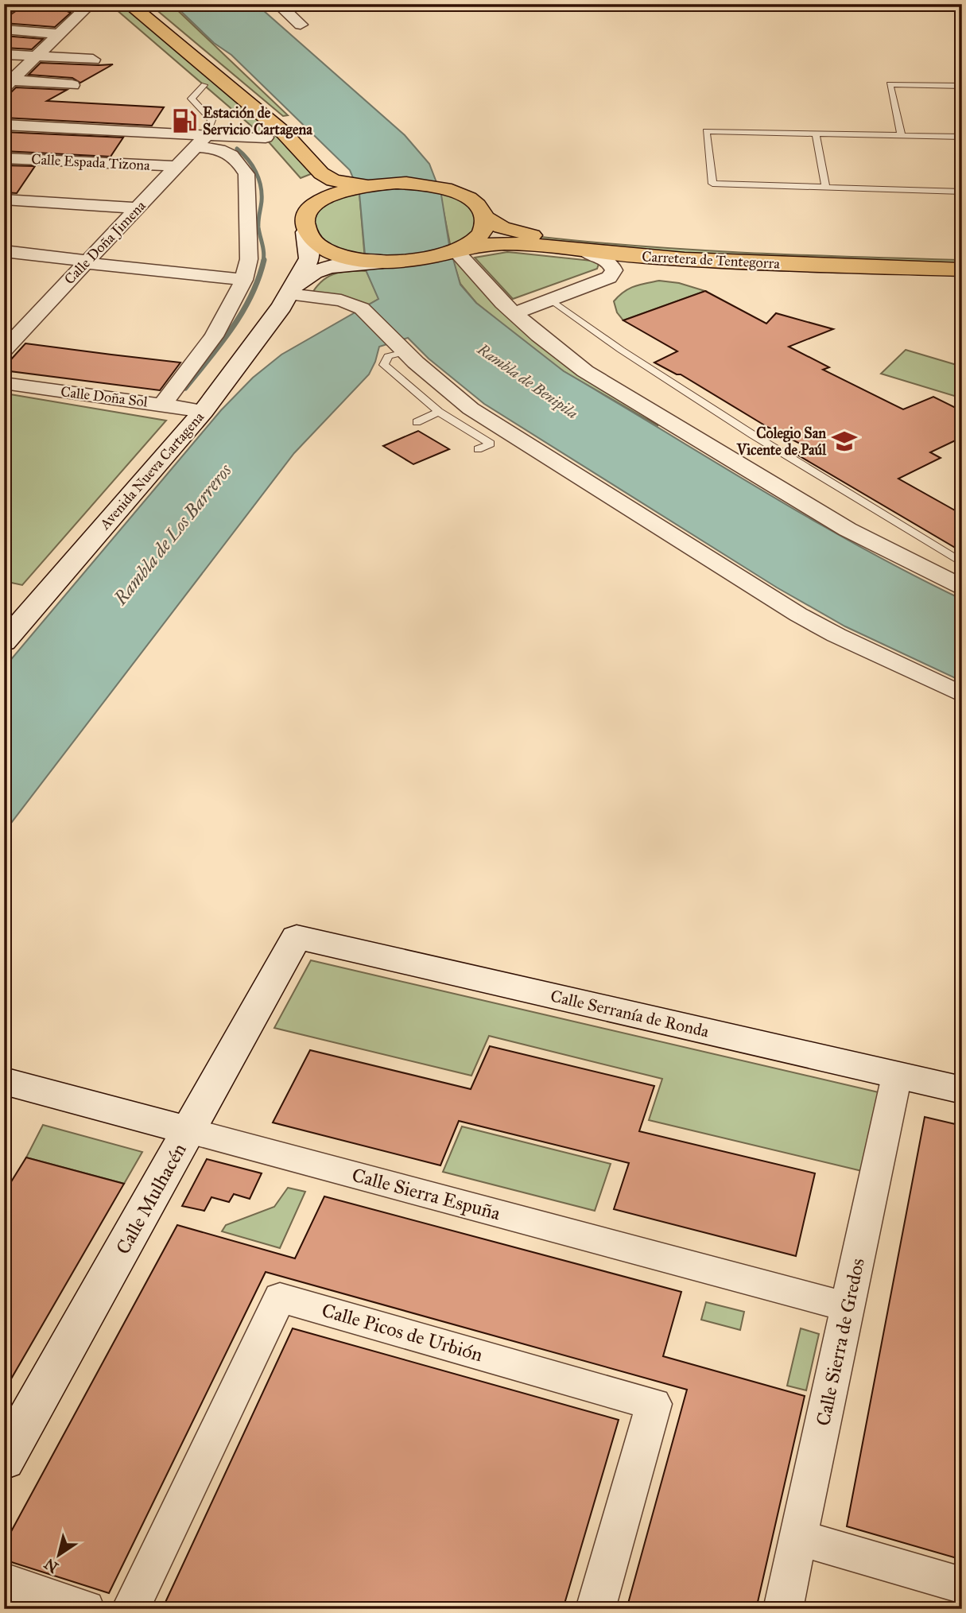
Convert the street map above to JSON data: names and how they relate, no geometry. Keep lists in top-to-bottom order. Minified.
{"streets":{"main road":["Carretera de Tentegorra"],"street":["Calle Espada Tizona","Calle Doña Jimena","Calle Doña Sol","Avenida Nueva Cartagena","Calle Serranía de Ronda","Calle Sierra Espuña","Calle Mulhacén","Calle Picos de Urbión","Calle Sierra de Gredos"]},"crossings":[["Calle Espada Tizona","Calle Doña Jimena"],["Carretera de Tentegorra","Avenida Nueva Cartagena"],["Calle Doña Sol","Avenida Nueva Cartagena"],["Calle Serranía de Ronda","Calle Mulhacén"],["Calle Serranía de Ronda","Calle Sierra de Gredos"],["Calle Sierra Espuña","Calle Mulhacén"],["Calle Sierra Espuña","Calle Sierra de Gredos"]],"water":["Rambla de Benipila","Rambla de Los Barreros"],"places":{"fuel station":["Estación de Servicio Cartagena"],"school or university":["Colegio San Vicente de Paúl"]},"north":"bottom left"}
